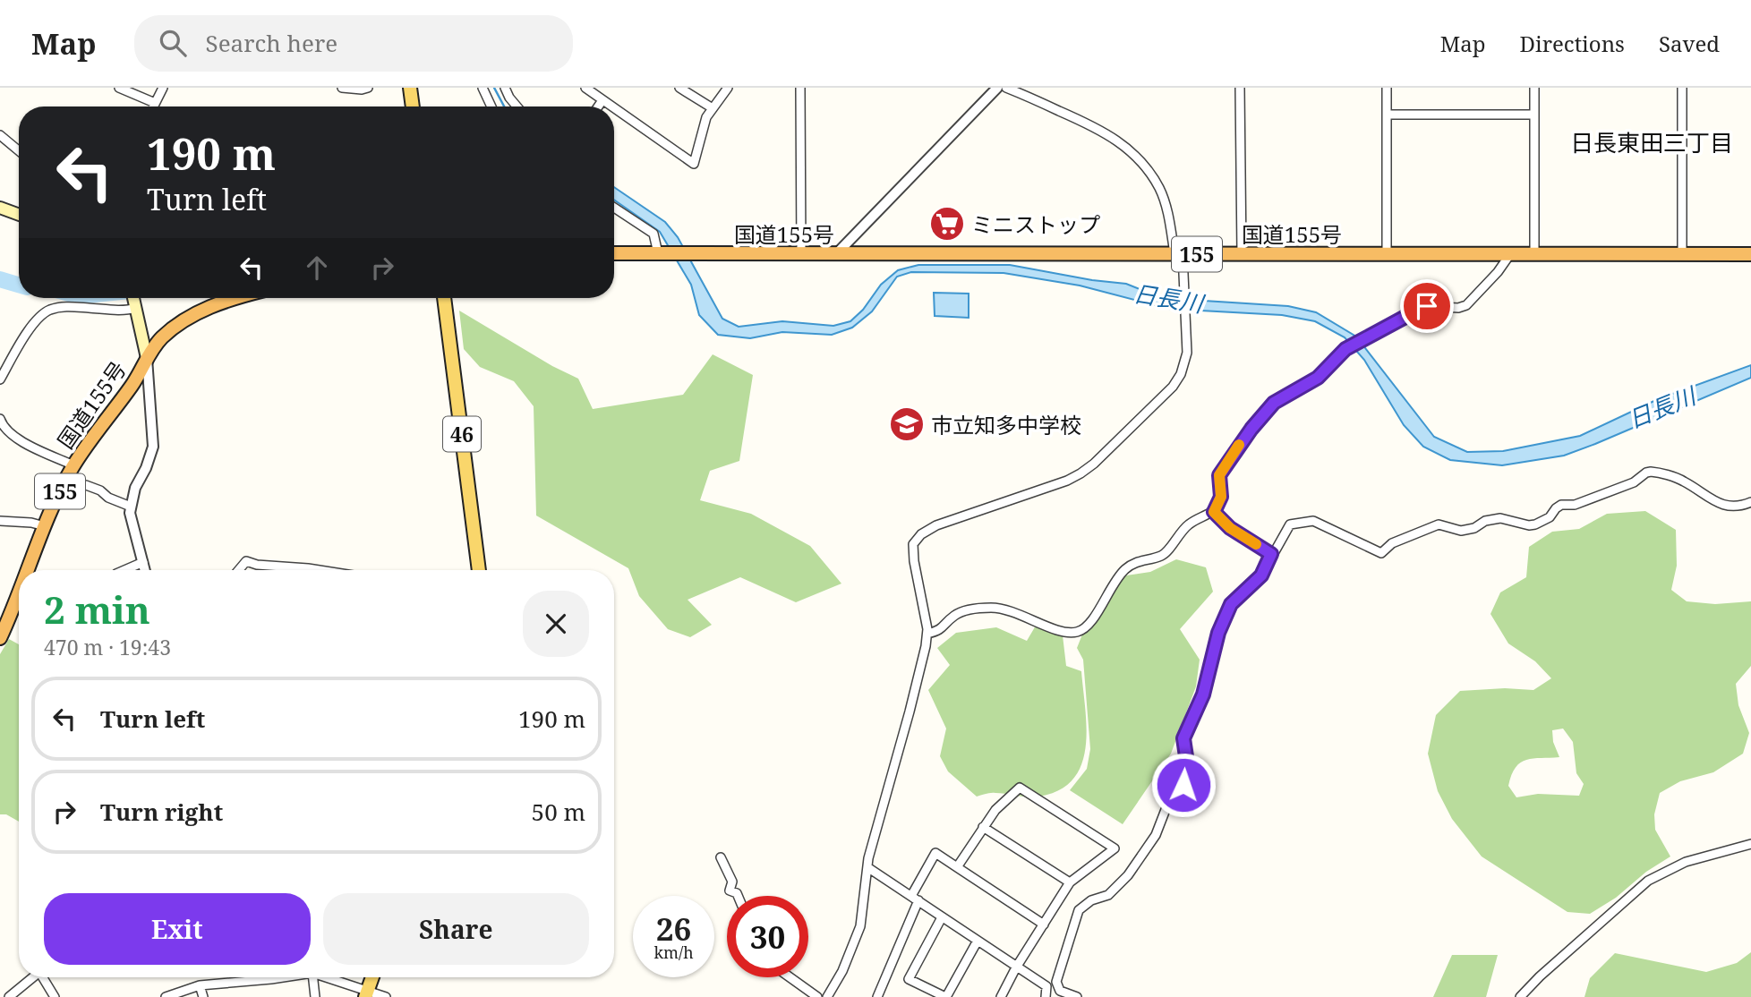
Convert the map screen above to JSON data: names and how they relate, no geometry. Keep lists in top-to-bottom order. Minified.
{"streets":{"highway":["国道155号","155"],"main road":["46"]},"districts":["日長東田三丁目"],"water":["日長川"],"places":{"supermarket":["ミニストップ"],"school or university":["市立知多中学校"]},"page":{"header":"Map","search":"Search here","nav":["Map","Directions","Saved"],"turn":["190 m","Turn left"],"heading":["2 min","470 m · 19:43"],"list":[{"name":"Turn left","value":"190 m"},{"name":"Turn right","value":"50 m"}],"buttons":["Exit","Share"],"speed":"26 km/h","limit":"30"}}
